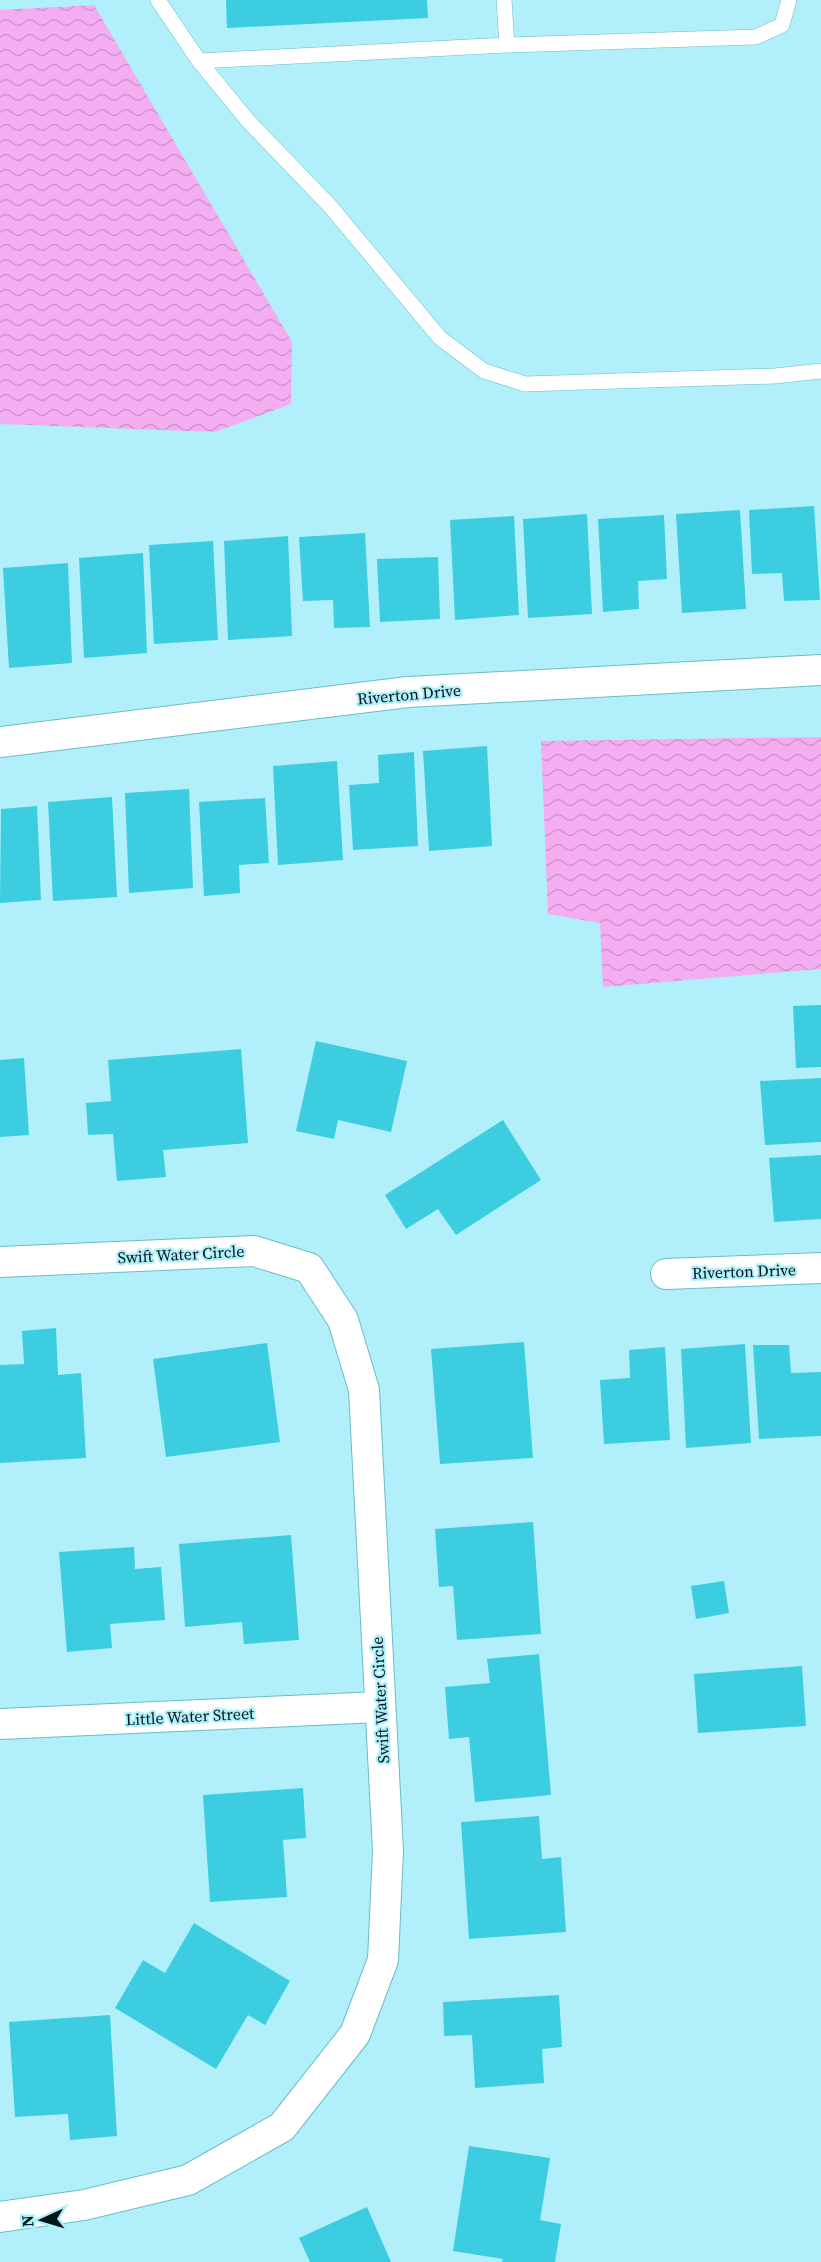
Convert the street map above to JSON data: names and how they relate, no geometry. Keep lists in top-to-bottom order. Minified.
{"streets":{"street":["Riverton Drive","Swift Water Circle","Little Water Street"]},"crossings":[["Swift Water Circle","Little Water Street"]],"north":"left"}
